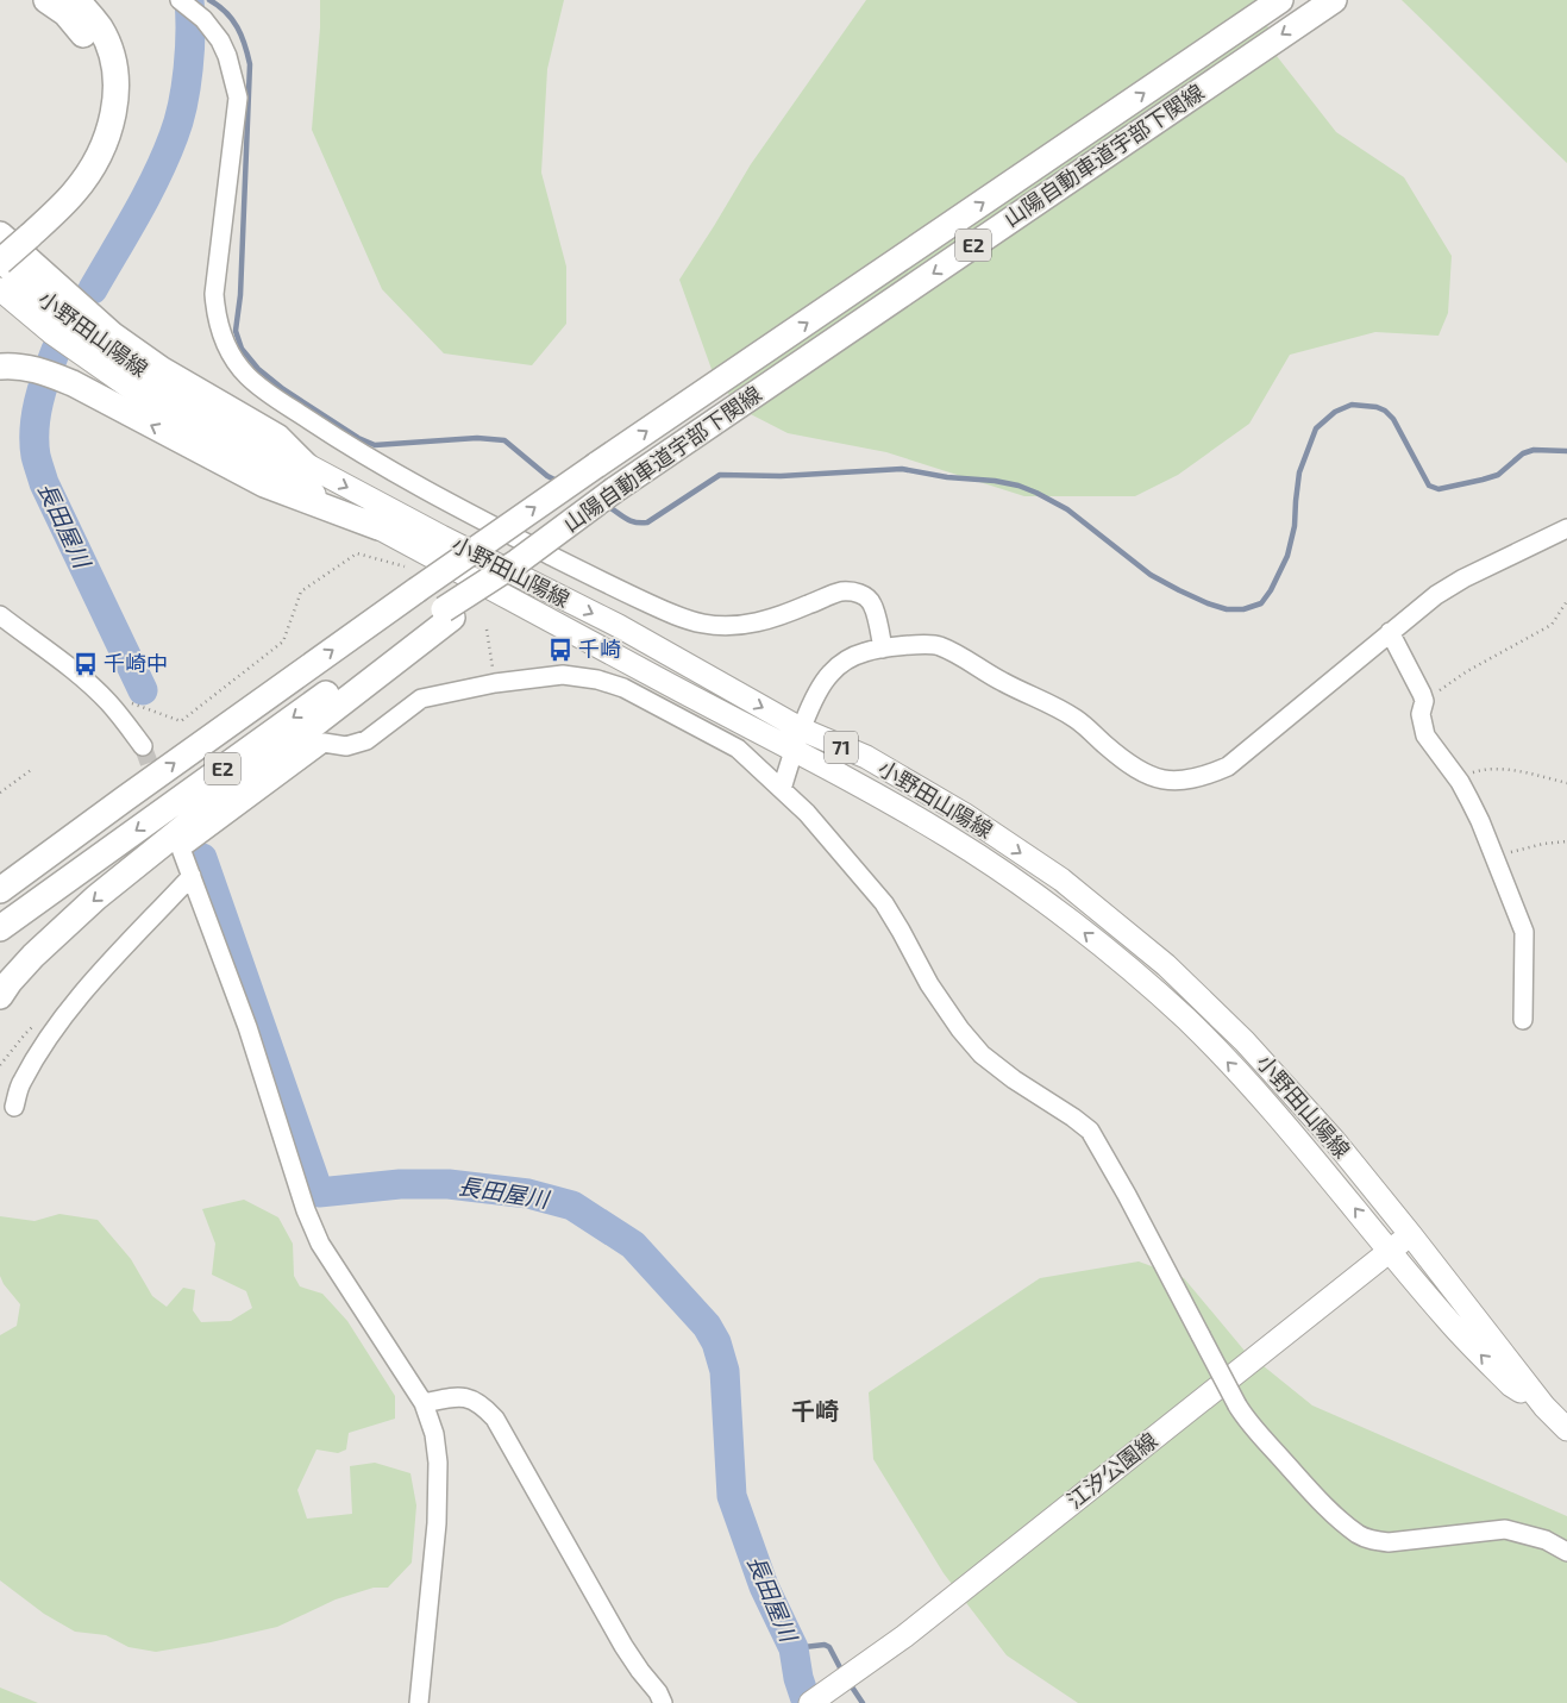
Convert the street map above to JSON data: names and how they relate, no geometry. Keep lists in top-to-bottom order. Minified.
{"streets":{"highway":["山陽自動車道宇部下関線","E2"],"main road":["小野田山陽線","71","江汐公園線"]},"crossings":[["山陽自動車道宇部下関線","E2"],["小野田山陽線","江汐公園線"]],"districts":["千崎"],"water":["長田屋川"],"places":{"bus stop":["千崎","千崎中"]}}
